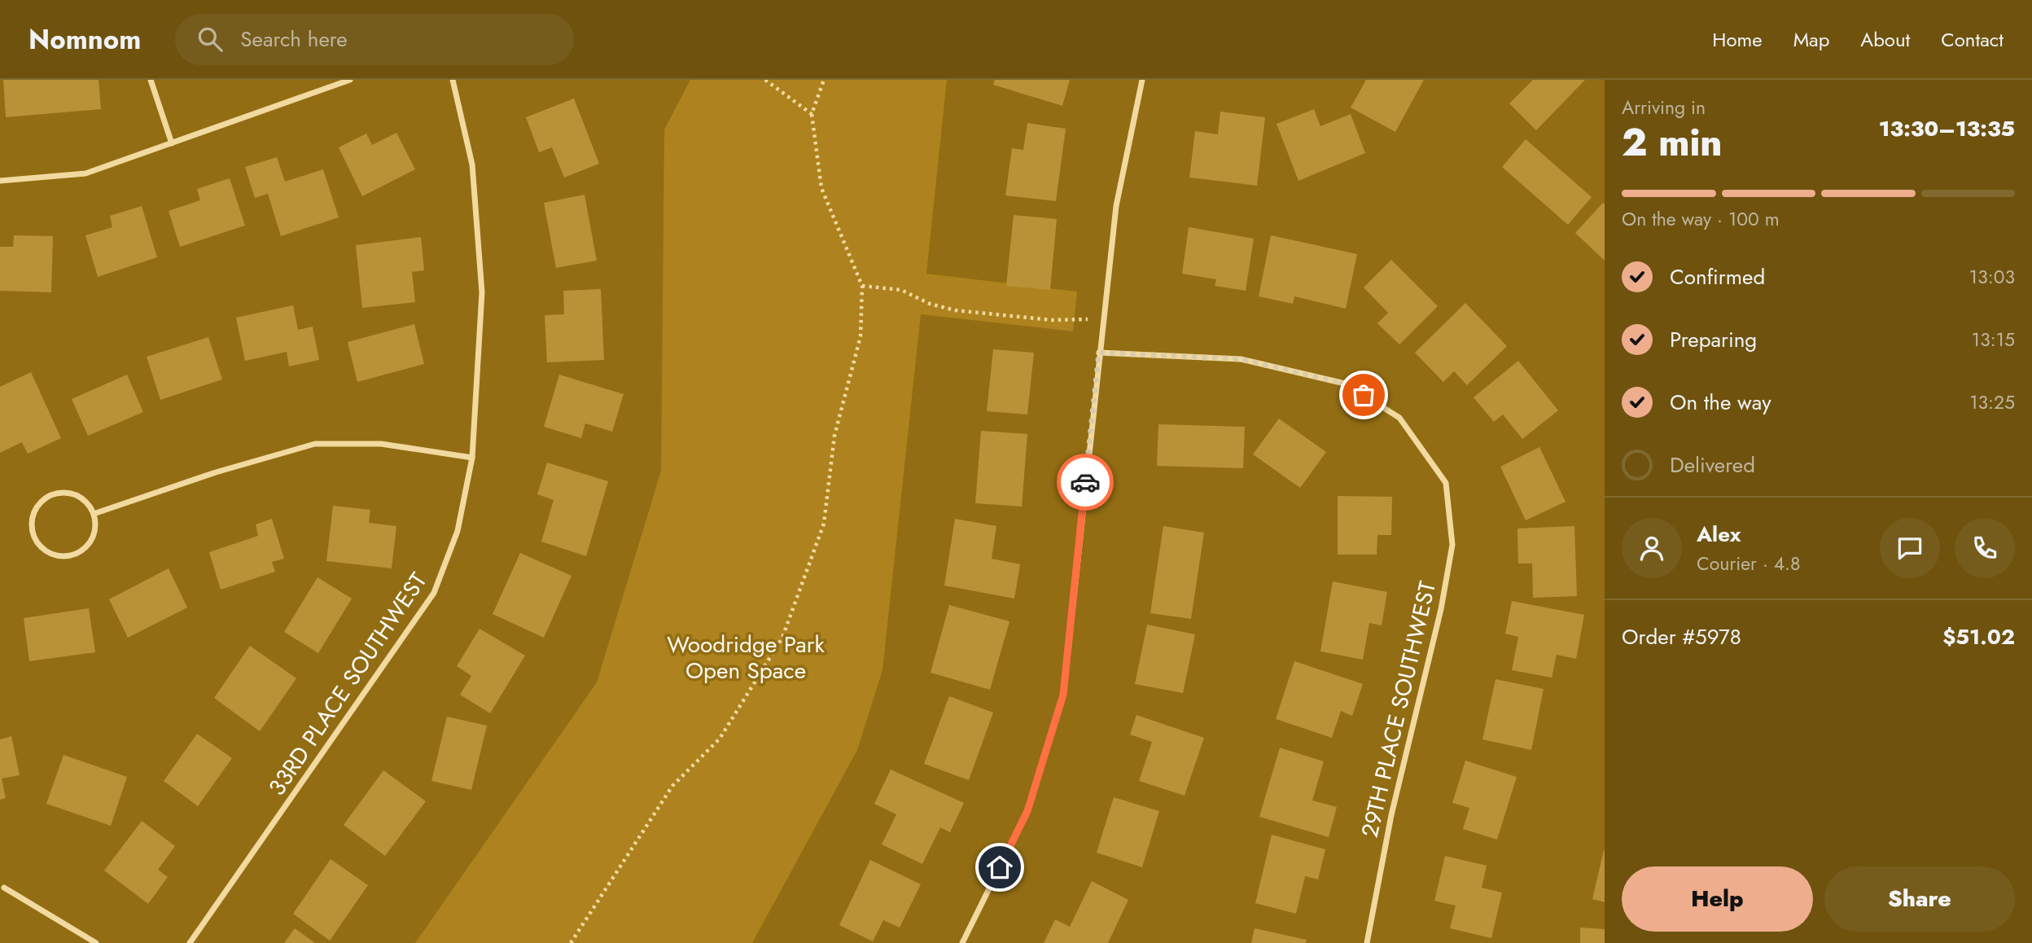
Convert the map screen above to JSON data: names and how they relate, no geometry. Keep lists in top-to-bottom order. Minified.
{"streets":{"street":["33RD PLACE SOUTHWEST","29TH PLACE SOUTHWEST"]},"parks":["Woodridge Park Open Space"],"page":{"header":"Nomnom","search":"Search here","nav":["Home","Map","About","Contact"],"heading":["2 min","Arriving in","13:30–13:35"],"panel":["Alex","Courier · 4.8","Order #5978","$51.02"],"bar":"On the way · 100 m","list":[["Confirmed","13:03"],["Preparing","13:15"],["On the way","13:25"],"Delivered"],"buttons":["Help","Share"]}}
